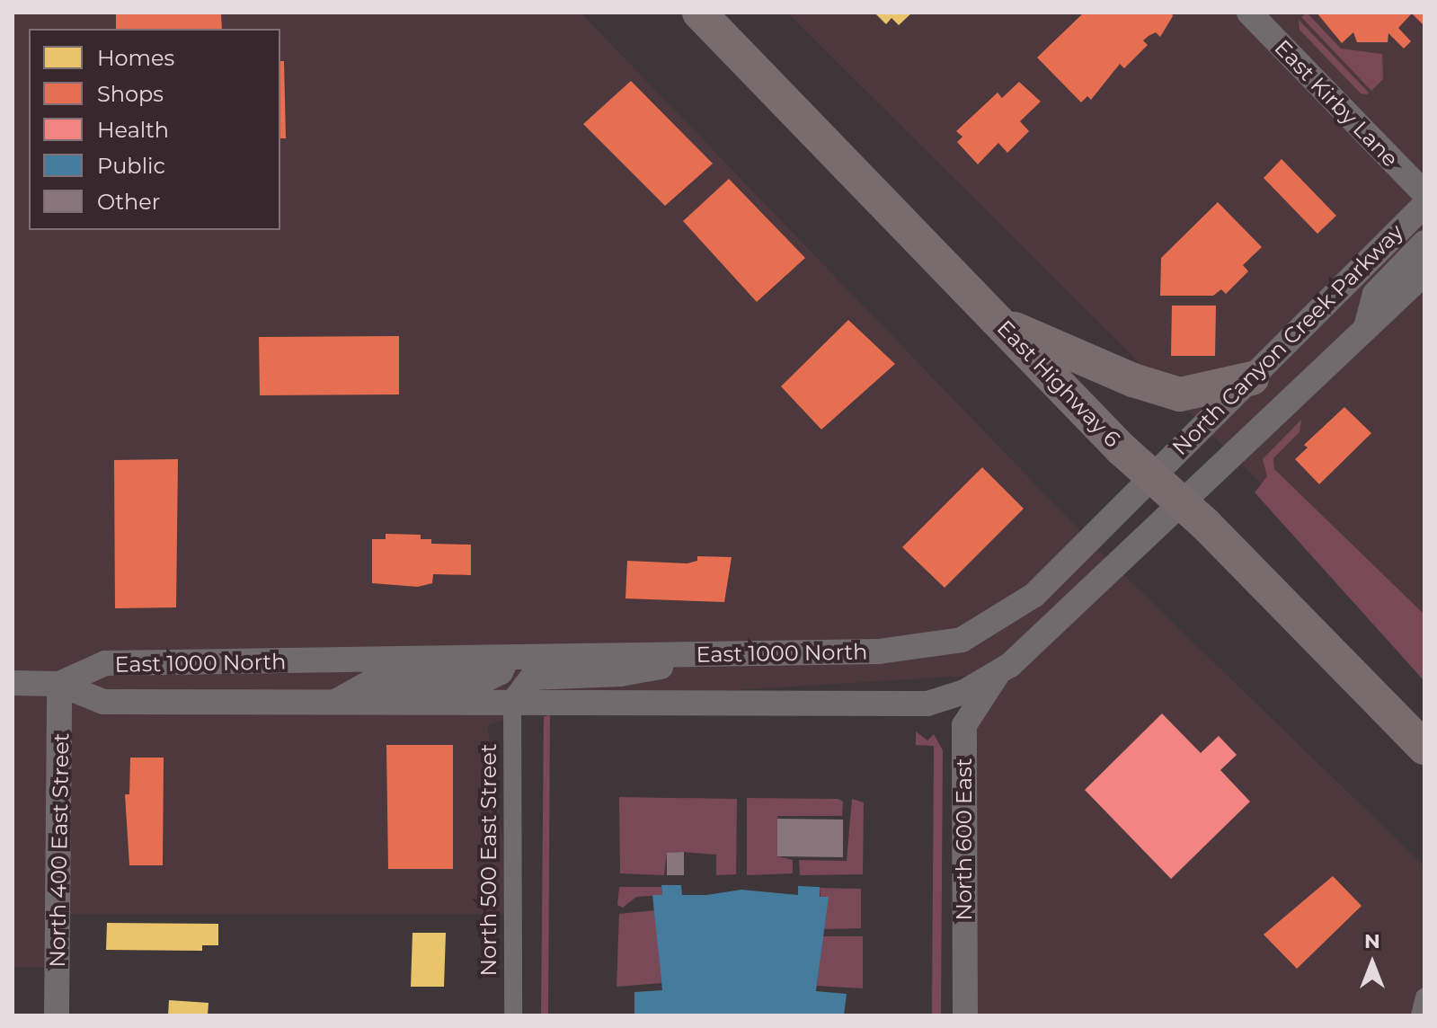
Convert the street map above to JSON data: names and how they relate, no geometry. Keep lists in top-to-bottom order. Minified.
{"streets":{"highway":["East Highway 6"],"main road":["East Kirby Lane","North Canyon Creek Parkway","East 1000 North","North 600 East","North 400 East Street"],"street":["North 500 East Street"]},"crossings":[["North Canyon Creek Parkway","East Highway 6"],["North Canyon Creek Parkway","East 1000 North"],["East Highway 6","East 1000 North"],["East 1000 North","North 400 East Street"],["East 1000 North","North 500 East Street"]],"legend":["Homes","Shops","Health","Public","Other"],"north":"top"}
